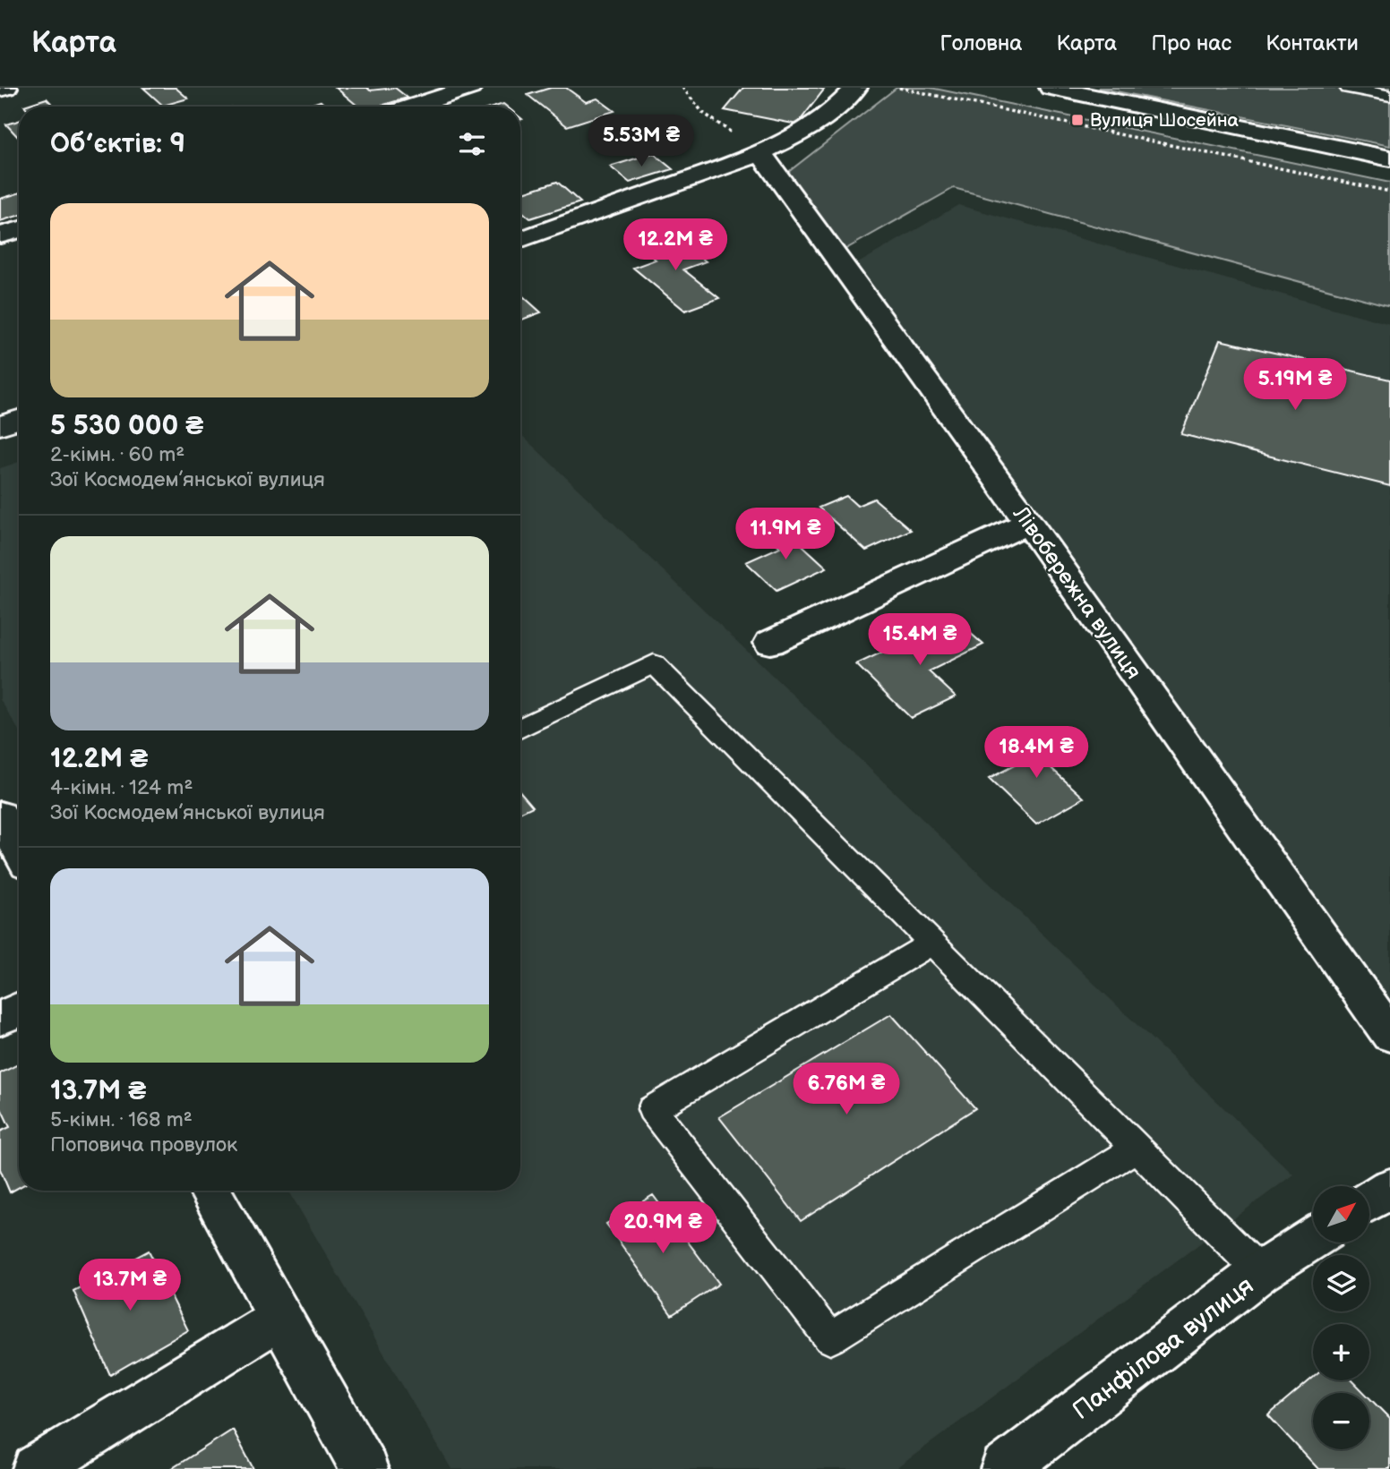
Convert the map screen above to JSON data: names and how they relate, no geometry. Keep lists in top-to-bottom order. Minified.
{"streets":{"main road":["Лівобережна вулиця","Панфілова вулиця"]},"places":{"transit":["Вулиця Шосейна"]},"north":"top right","page":{"header":"Карта","nav":["Головна","Карта","Про нас","Контакти"],"heading":"Об’єктів: 9","price":["5.53M ₴","12.2M ₴","5.19M ₴","11.9M ₴","15.4M ₴","18.4M ₴","6.76M ₴","20.9M ₴","13.7M ₴"],"list":[{"name":"5 530 000 ₴","note":"2-кімн. · 60 m² · Зої Космодем’янської вулиця"},{"name":"12.2M ₴","note":"4-кімн. · 124 m² · Зої Космодем’янської вулиця"},{"name":"13.7M ₴","note":"5-кімн. · 168 m² · Поповича провулок"}],"map_buttons":["+","−"]}}
